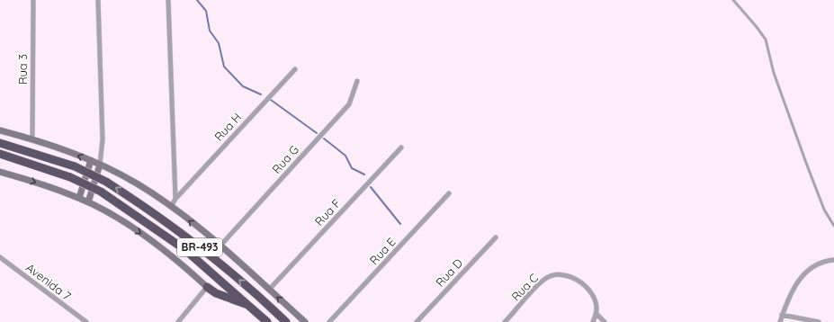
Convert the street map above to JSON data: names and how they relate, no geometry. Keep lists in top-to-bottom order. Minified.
{"streets":{"highway":["BR-493"],"street":["Rua 3","Rua H","Rua G","Rua F","Rua E","Rua D","Avenida 7","Rua C"]}}
